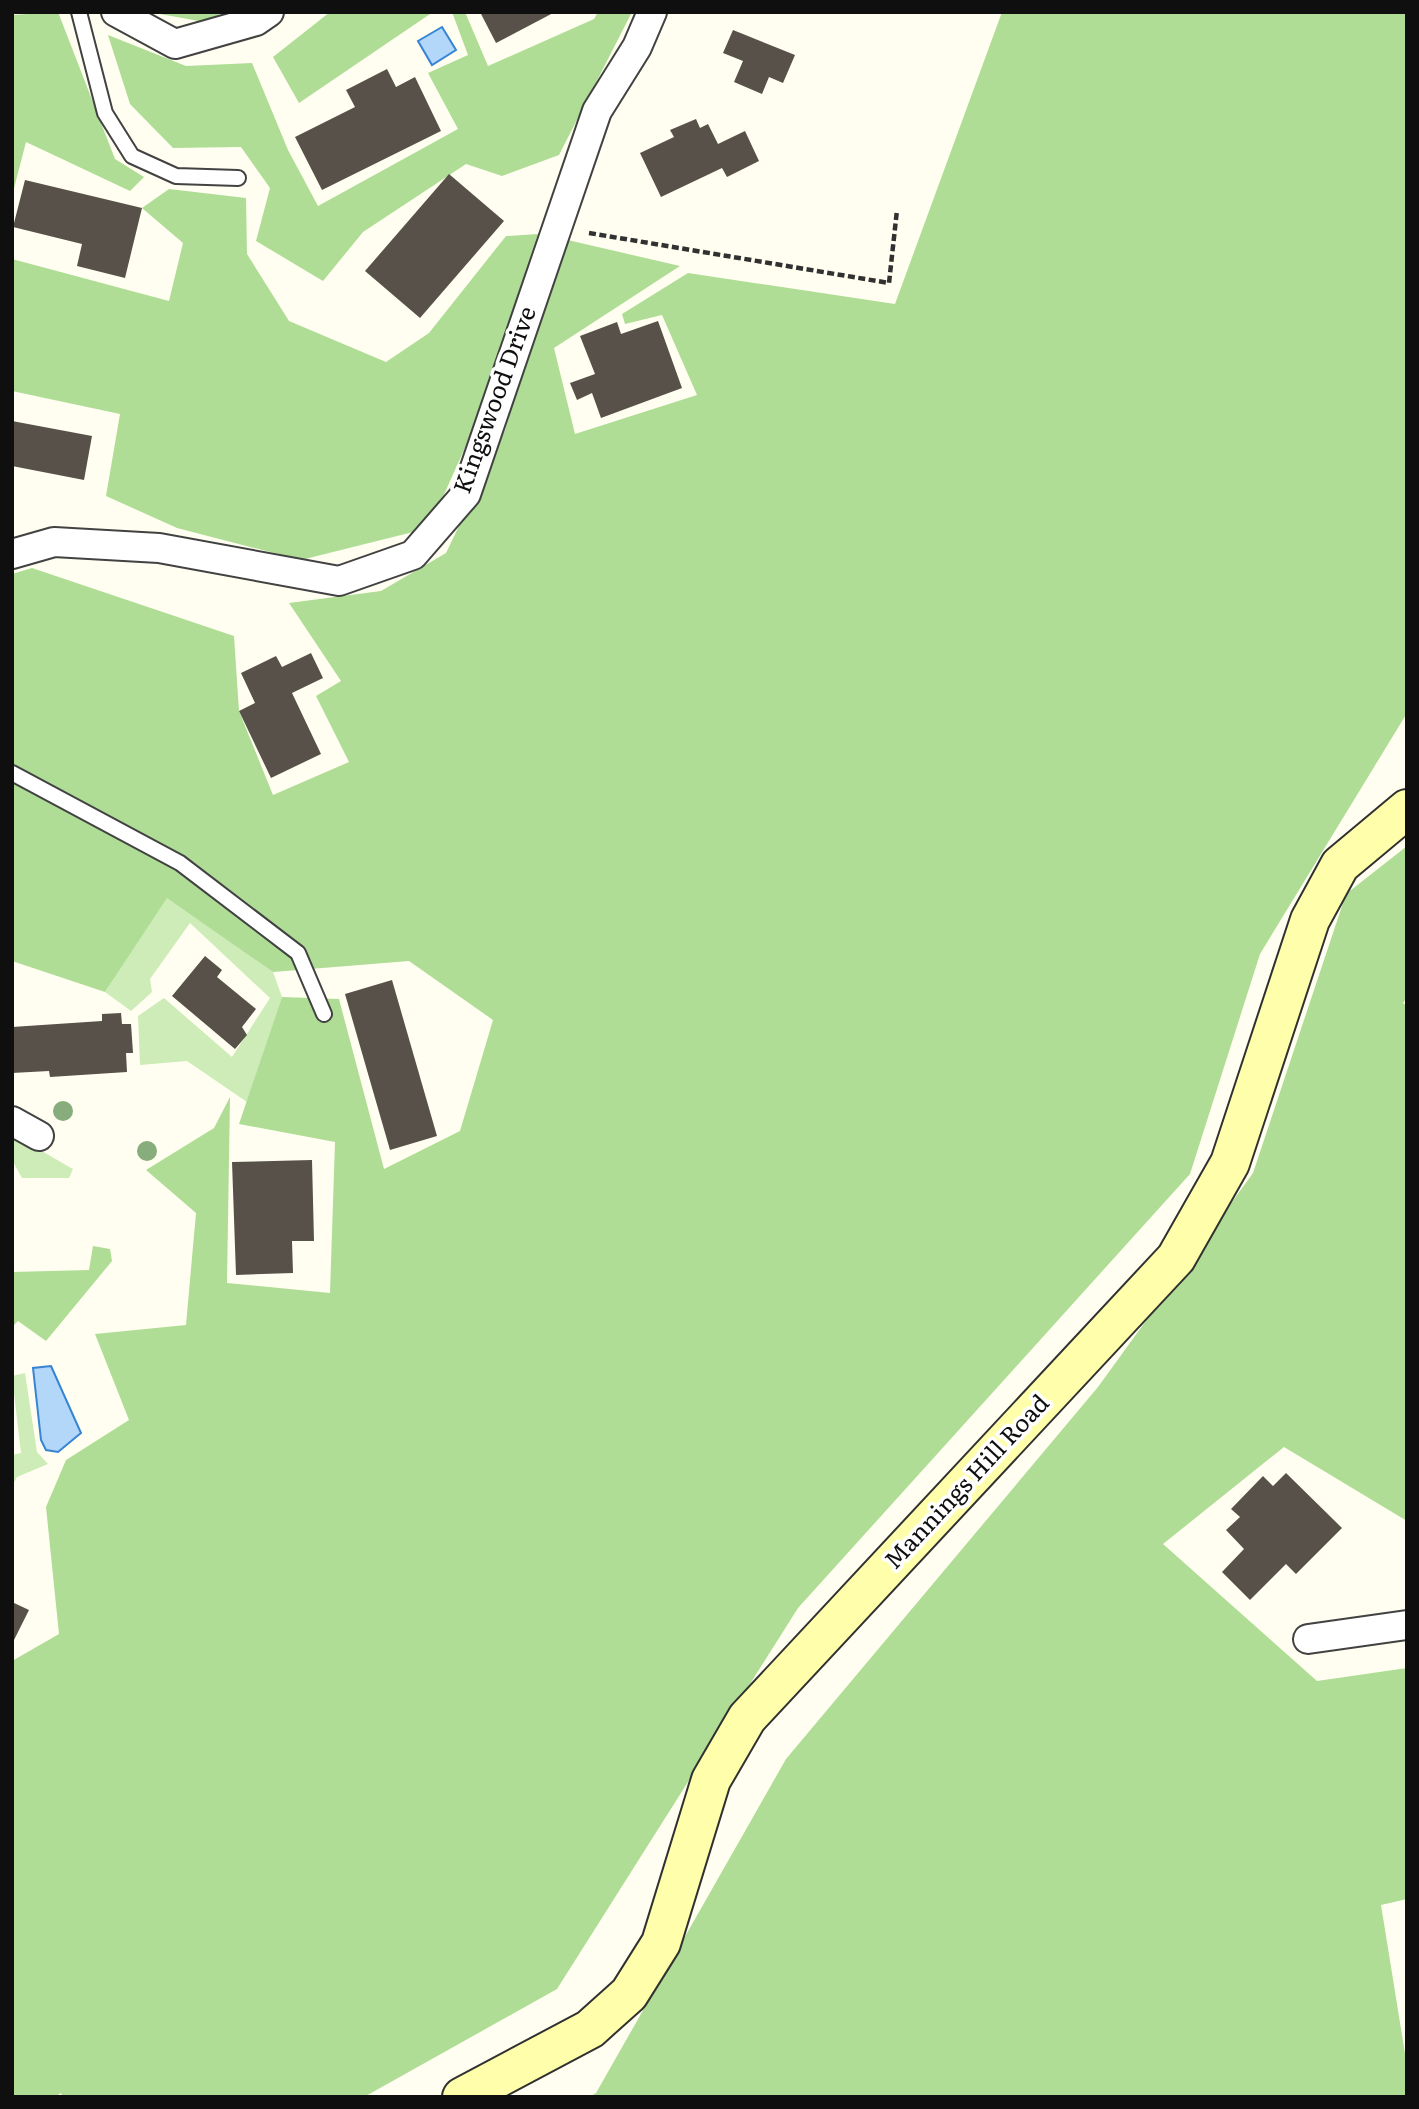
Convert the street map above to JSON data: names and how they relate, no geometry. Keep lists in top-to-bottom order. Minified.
{"streets":{"main road":["Mannings Hill Road"],"street":["Kingswood Drive"]}}
